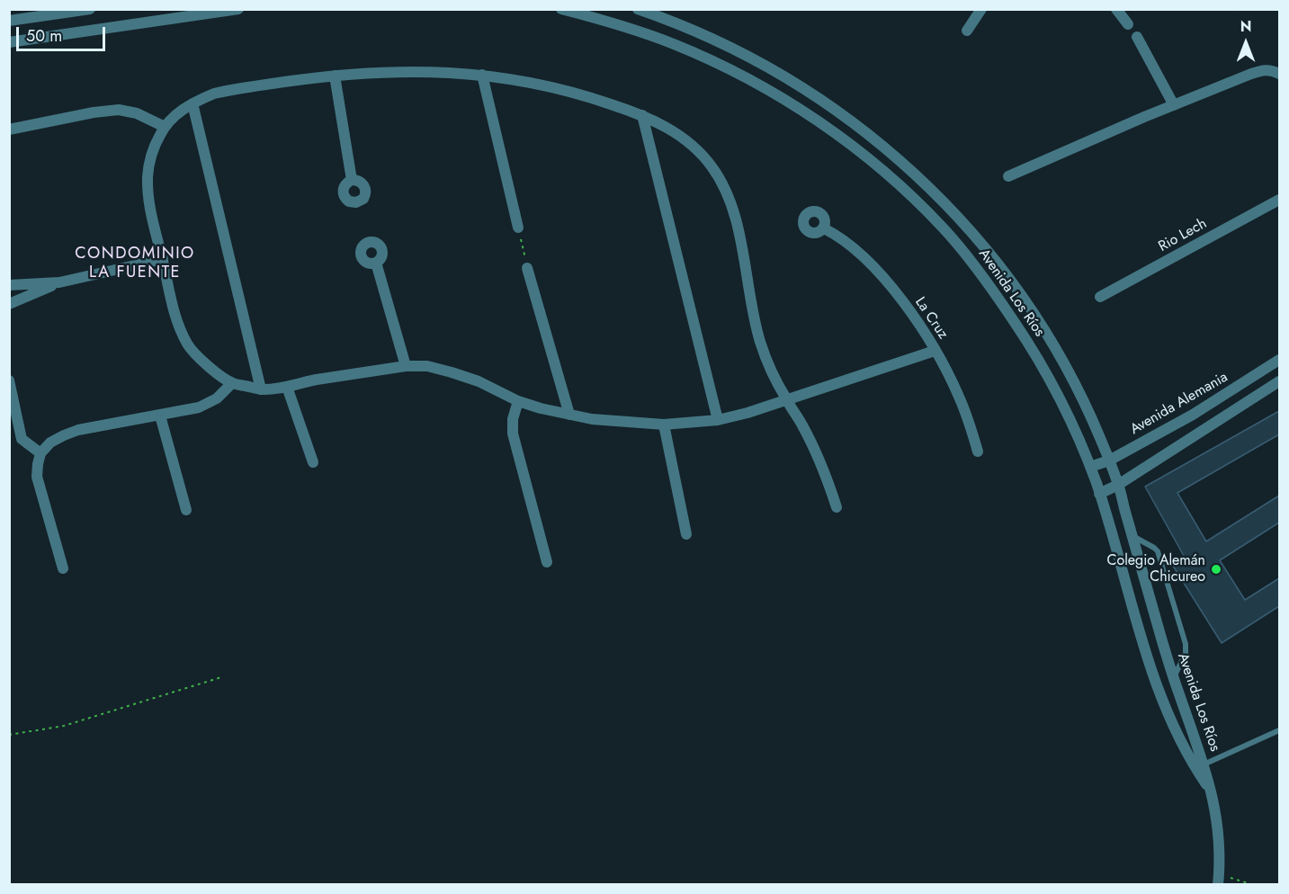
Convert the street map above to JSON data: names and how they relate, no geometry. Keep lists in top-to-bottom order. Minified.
{"streets":{"street":["Rio Lech","Avenida Los Ríos","La Cruz","Avenida Alemania"]},"crossings":[["Avenida Los Ríos","Avenida Alemania"]],"districts":["CONDOMINIO LA FUENTE"],"places":["Colegio Alemán Chicureo"],"scale_bar":"50 m","north":"top"}
